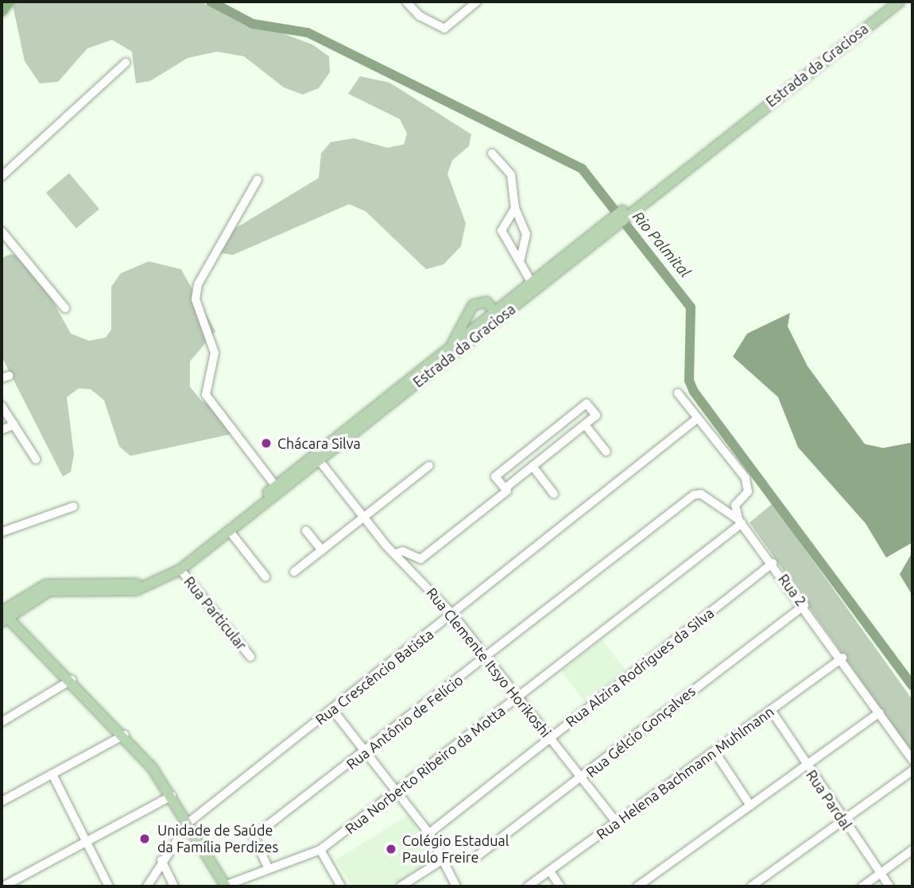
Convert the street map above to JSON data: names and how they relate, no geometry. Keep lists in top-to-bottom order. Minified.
{"streets":{"main road":["Estrada da Graciosa"],"street":["Rua 2","Rua Particular","Rua Clemente Itsyo Horikoshi","Rua Alzira Rodrigues da Silva","Rua Crescêncio Batista","Rua Antônio de Felício","Rua Gélcio Gonçalves","Rua Norberto Ribeiro da Motta","Rua Helena Bachmann Muhlmann","Rua Pardal"]},"crossings":[["Estrada da Graciosa","Rua Particular"],["Estrada da Graciosa","Rua Clemente Itsyo Horikoshi"],["Rua 2","Rua Alzira Rodrigues da Silva"],["Rua 2","Rua Antônio de Felício"],["Rua 2","Rua Gélcio Gonçalves"],["Rua 2","Rua Norberto Ribeiro da Motta"],["Rua 2","Rua Helena Bachmann Muhlmann"],["Rua Clemente Itsyo Horikoshi","Rua Alzira Rodrigues da Silva"],["Rua Clemente Itsyo Horikoshi","Rua Crescêncio Batista"],["Rua Clemente Itsyo Horikoshi","Rua Antônio de Felício"],["Rua Clemente Itsyo Horikoshi","Rua Gélcio Gonçalves"],["Rua Clemente Itsyo Horikoshi","Rua Norberto Ribeiro da Motta"],["Rua Clemente Itsyo Horikoshi","Rua Helena Bachmann Muhlmann"],["Rua Antônio de Felício","Rua Norberto Ribeiro da Motta"],["Rua Helena Bachmann Muhlmann","Rua Pardal"]],"water":["Rio Palmital"],"places":["Chácara Silva","Unidade de Saúde da Família Perdizes","Colégio Estadual Paulo Freire"]}
